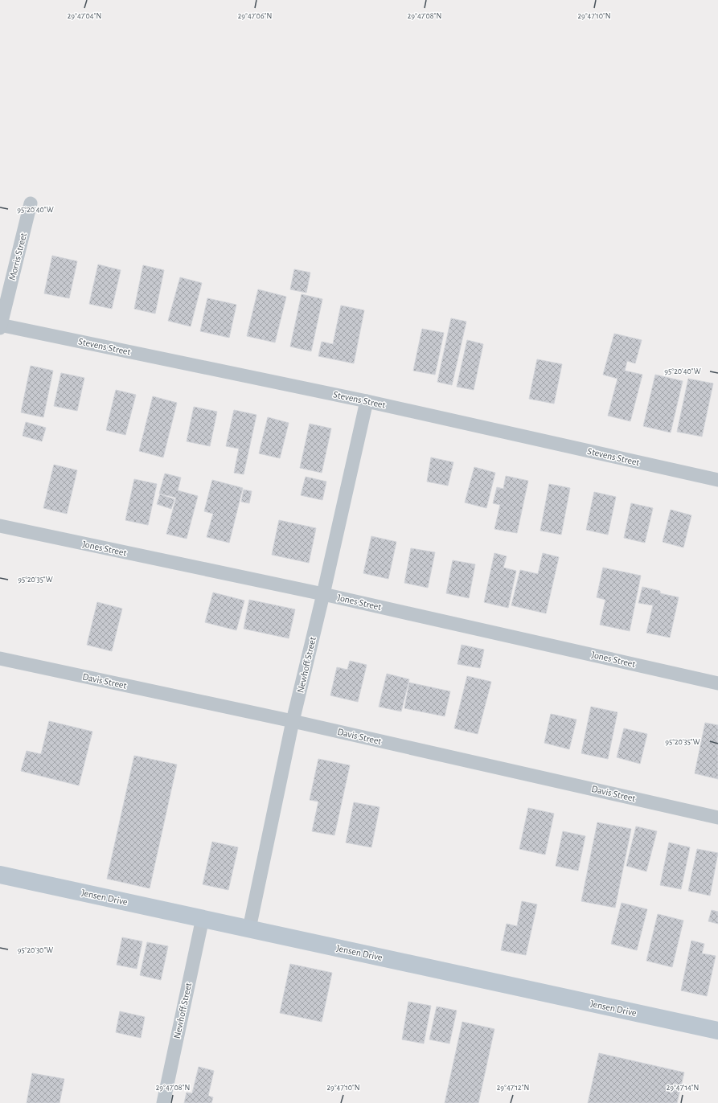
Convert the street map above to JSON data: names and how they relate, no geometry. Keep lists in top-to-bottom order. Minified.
{"streets":{"main road":["Jensen Drive"],"street":["Morris Street","Stevens Street","Jones Street","Newhoff Street","Davis Street"]},"crossings":[["Morris Street","Stevens Street"],["Stevens Street","Newhoff Street"],["Jones Street","Newhoff Street"],["Newhoff Street","Davis Street"],["Newhoff Street","Jensen Drive"]],"coordinates":["29°47'04\"N","29°47'06\"N","29°47'08\"N","29°47'10\"N","95°20'40\"W","95°20'35\"W","95°20'30\"W","29°47'12\"N","29°47'14\"N"]}
